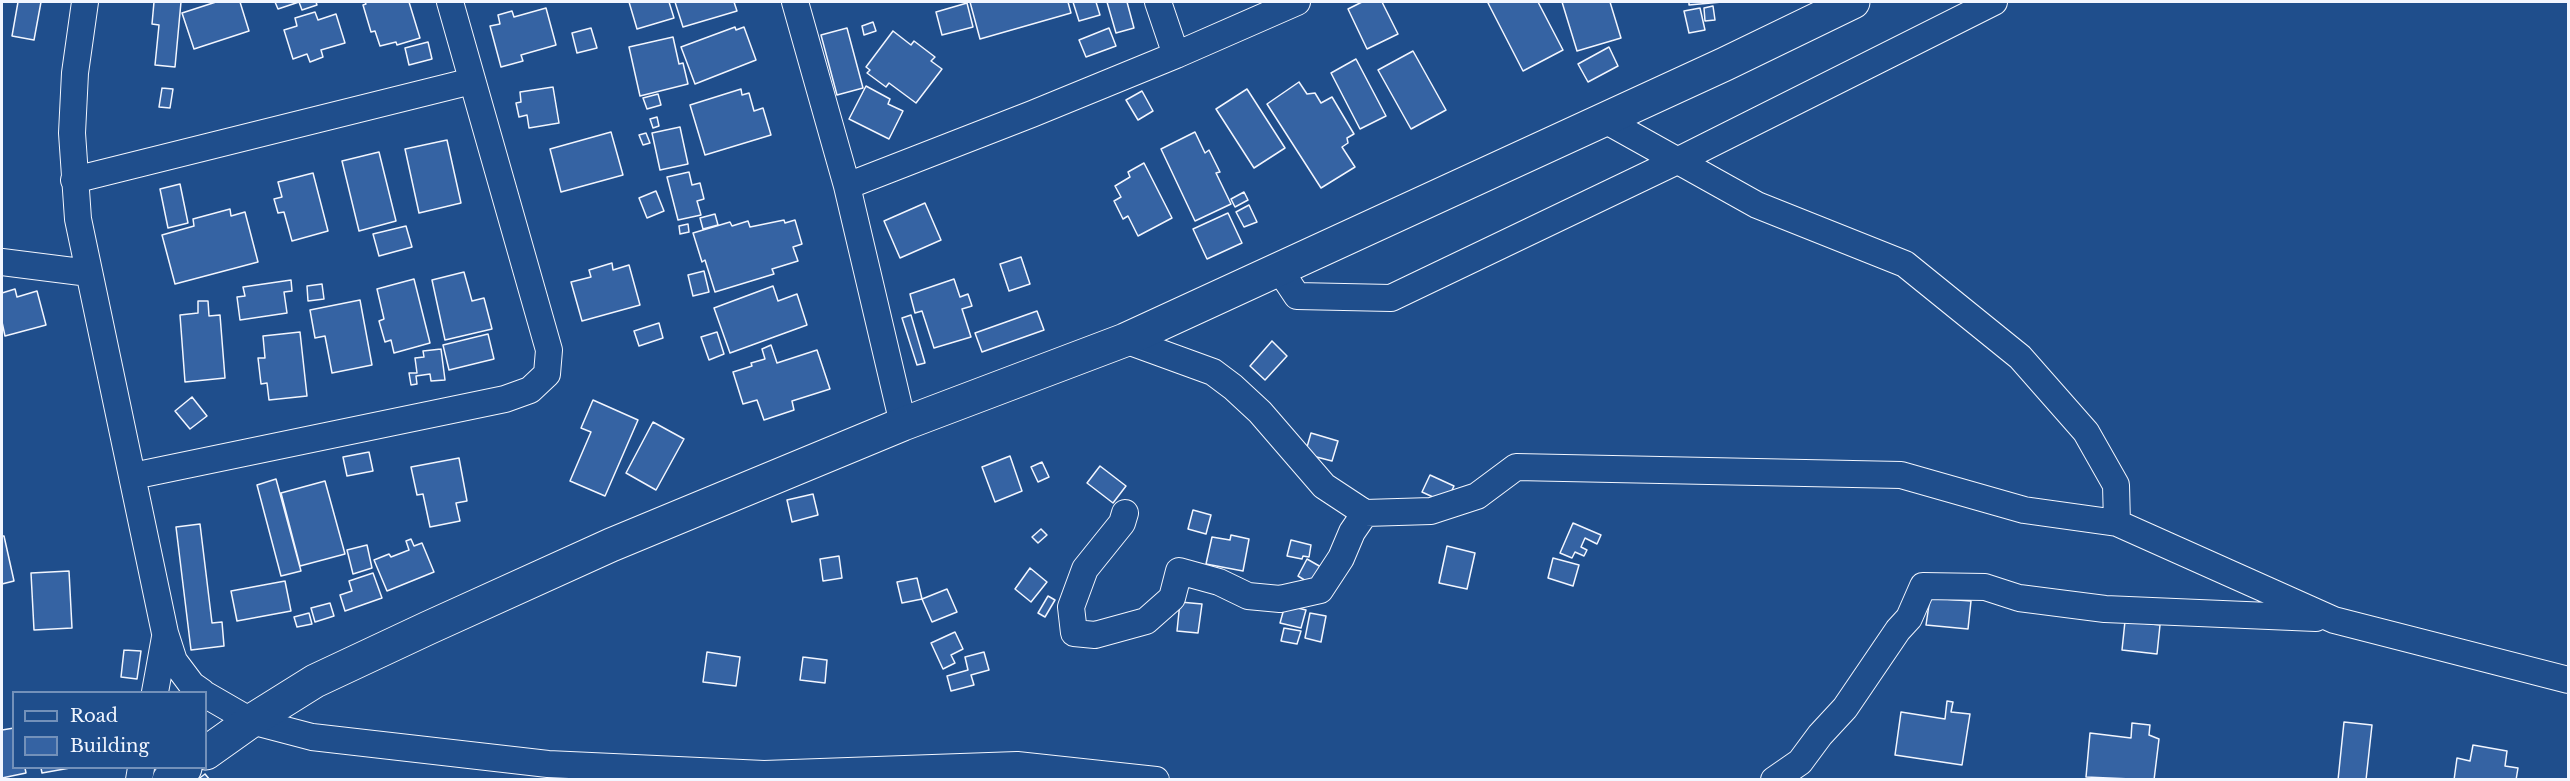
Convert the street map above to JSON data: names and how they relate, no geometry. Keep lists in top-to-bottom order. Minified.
{"legend":["Road","Building"]}
